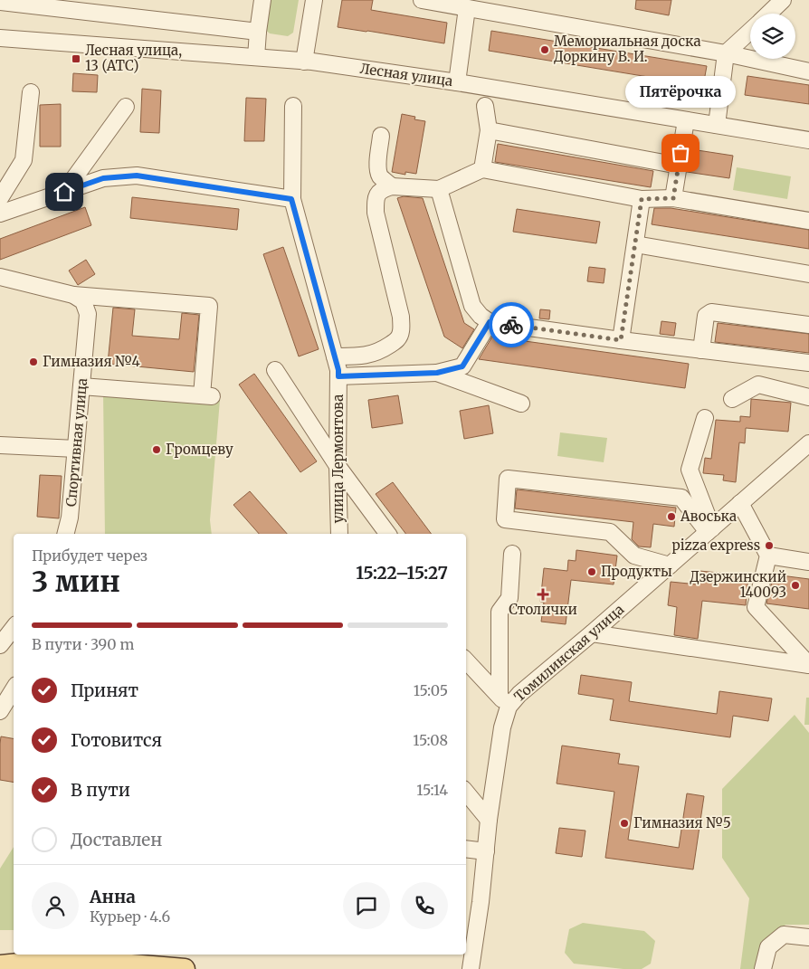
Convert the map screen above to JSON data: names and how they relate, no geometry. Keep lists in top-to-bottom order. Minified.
{"streets":{"street":["Лесная улица","Спортивная улица","улица Лермонтова","Томилинская улица"]},"places":{"other":["Мемориальная доска Доркину В. И.","Пятёрочка","Гимназия №4","Громцеву","Авоська","pizza express","Продукты","Дзержинский 140093","Гимназия №5"],"transit":["Лесная улица, 13 (АТС)"],"health":["Столички"]},"page":{"bubble":"Пятёрочка","heading":["3 мин","Прибудет через","15:22–15:27"],"panel":["Анна","Курьер · 4.6"],"bar":"В пути · 390 m","list":[["Принят","15:05"],["Готовится","15:08"],["В пути","15:14"],"Доставлен"]}}
